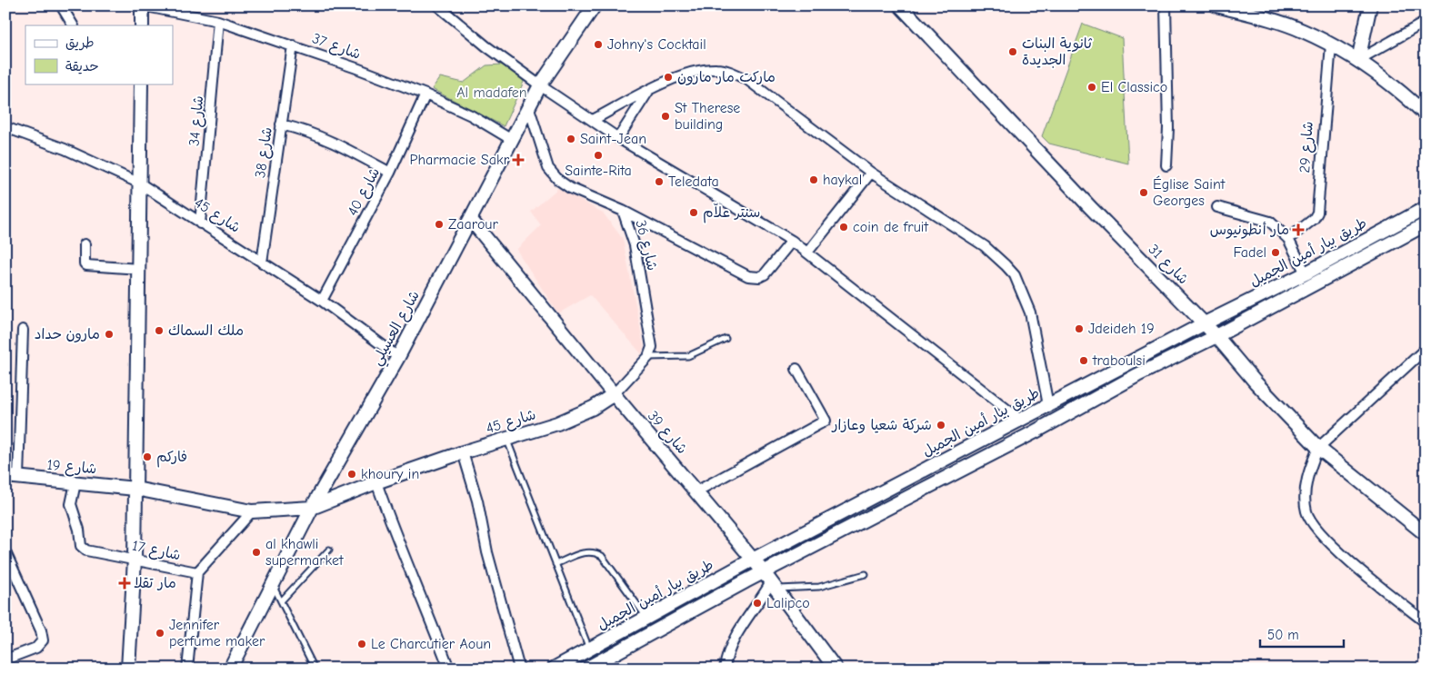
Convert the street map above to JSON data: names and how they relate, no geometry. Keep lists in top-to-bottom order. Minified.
{"streets":{"street":["شارع 37","شارع 34","شارع 29","شارع 38","شارع 40","شارع 45","شارع 36","طريق بيار أمين الجميل","شارع 31","شارع العسيلي","شارع 39","شارع 19","شارع 17"]},"crossings":[["شارع 37","شارع 34"],["شارع 37","شارع 38"],["شارع 37","شارع 40"],["شارع 37","شارع العسيلي"],["شارع 34","شارع 45"],["شارع 38","شارع 45"],["شارع 40","شارع 45"],["شارع 45","شارع العسيلي"],["شارع 45","شارع 39"],["شارع 45","شارع 19"],["شارع 36","شارع العسيلي"],["طريق بيار أمين الجميل","شارع 31"],["طريق بيار أمين الجميل","شارع 39"],["شارع العسيلي","شارع 39"],["شارع 19","شارع 17"]],"parks":["Al madafen"],"places":{"other":["Johny's Cocktail","ثانوية البنات الجديدة","ماركت مار مارون","El Classico","St Therese building","Saint-Jean","Sainte-Rita","haykal","Teledata","Église Saint Georges","سنتر علاّم","Zaarour","coin de fruit","Fadel","Jdeideh 19","ملك السماك","مارون حداد","traboulsi","شركة شعيا وعازار","فاركم","khoury in","al khawli supermarket","Lalipco","Jennifer perfume maker","Le Charcutier Aoun"],"health":["Pharmacie Sakr","مار أنطونيوس","مار تقلا"]},"legend":["طريق","حديقة"],"scale_bar":"50 m"}
